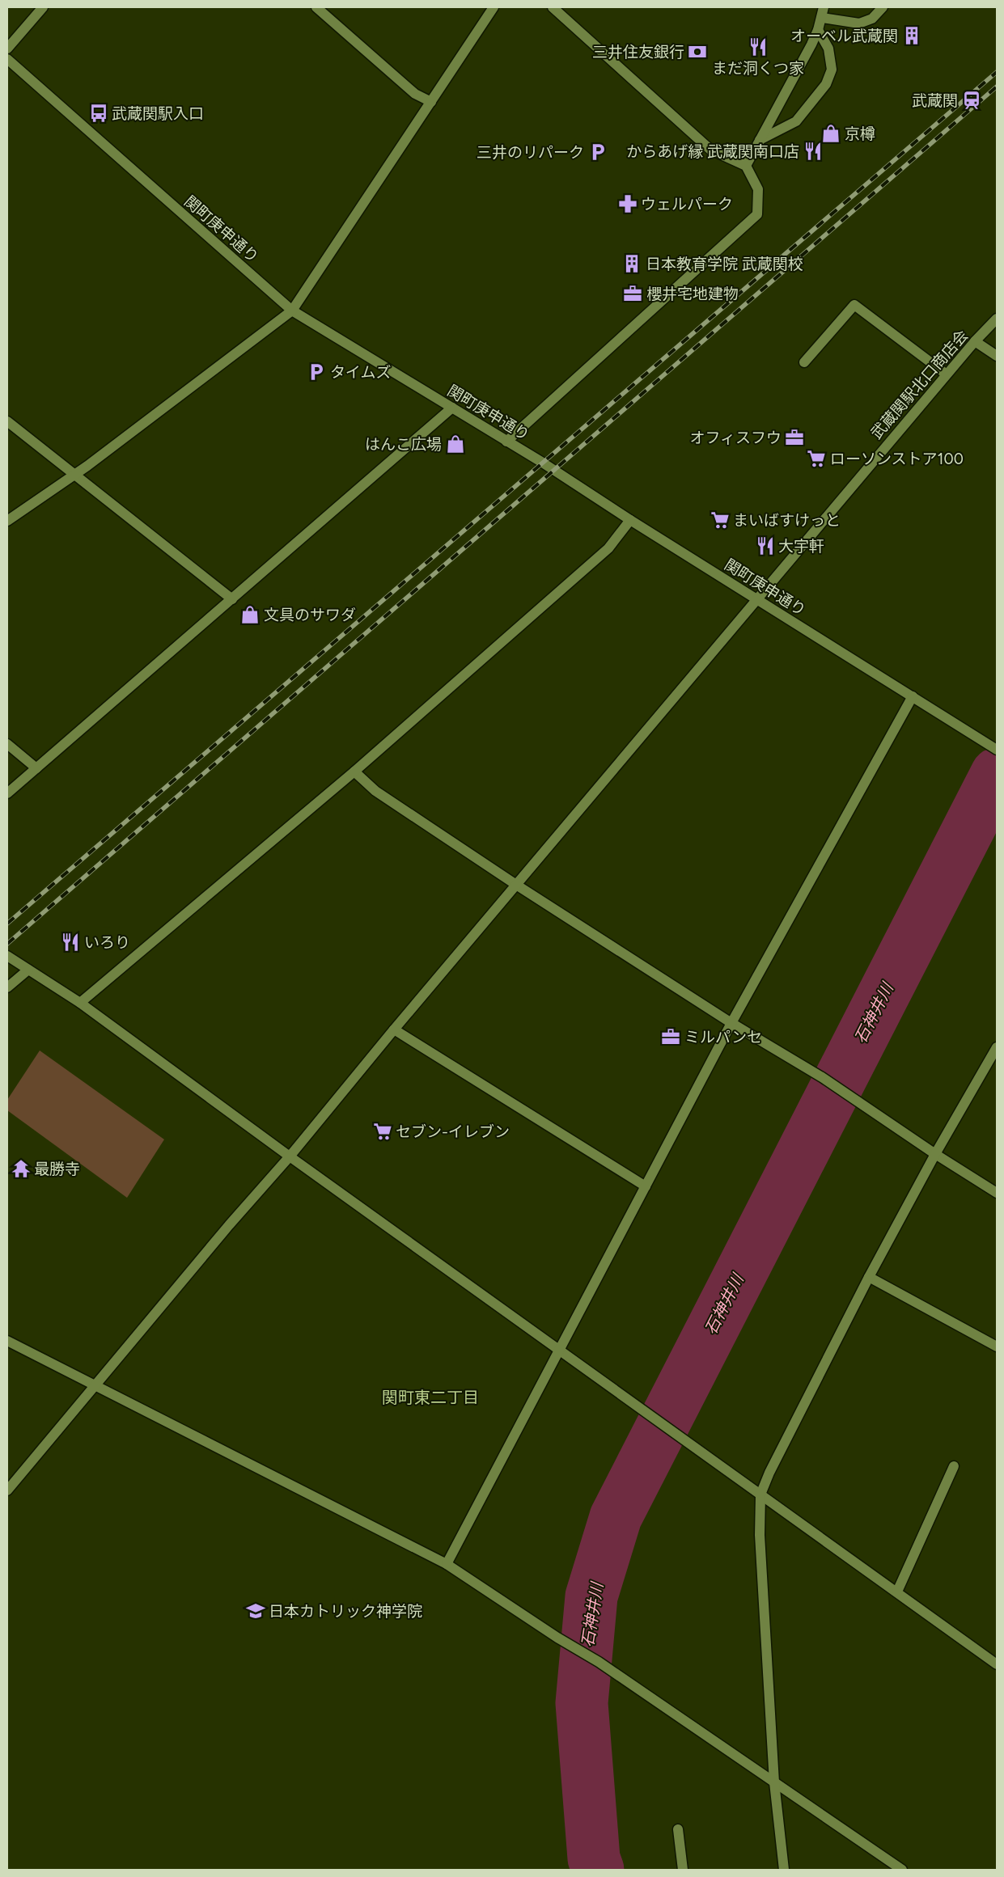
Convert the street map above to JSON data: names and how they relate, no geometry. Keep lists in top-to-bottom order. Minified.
{"streets":{"street":["関町庚申通り","武蔵関駅北口商店会"]},"crossings":[["関町庚申通り","武蔵関駅北口商店会"]],"districts":["関町東二丁目"],"water":["石神井川"],"places":{"building":["オーベル武蔵関","日本教育学院 武蔵関校"],"restaurant":["まだ洞くつ家","からあげ縁 武蔵関南口店","大宇軒","いろり"],"bank":["三井住友銀行"],"station":["武蔵関"],"bus stop":["武蔵関駅入口"],"shop":["京樽","はんこ広場","文具のサワダ"],"parking":["三井のリパーク","タイムズ"],"pharmacy":["ウェルパーク"],"office":["櫻井宅地建物","オフィスフウ","ミルパンセ"],"supermarket":["ローソンストア100","まいばすけっと","セブン-イレブン"],"temple":["最勝寺"],"school or university":["日本カトリック神学院"]}}
